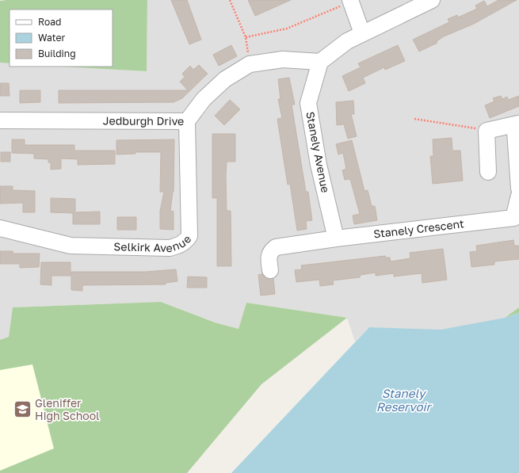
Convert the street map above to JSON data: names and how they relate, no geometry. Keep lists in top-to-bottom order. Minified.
{"streets":{"street":["Jedburgh Drive","Stanely Avenue","Stanely Crescent","Selkirk Avenue"]},"crossings":[["Jedburgh Drive","Stanely Avenue"],["Jedburgh Drive","Selkirk Avenue"],["Stanely Avenue","Stanely Crescent"]],"water":["Stanely Reservoir"],"places":{"school or university":["Gleniffer High School"]},"legend":["Road","Water","Building"]}
